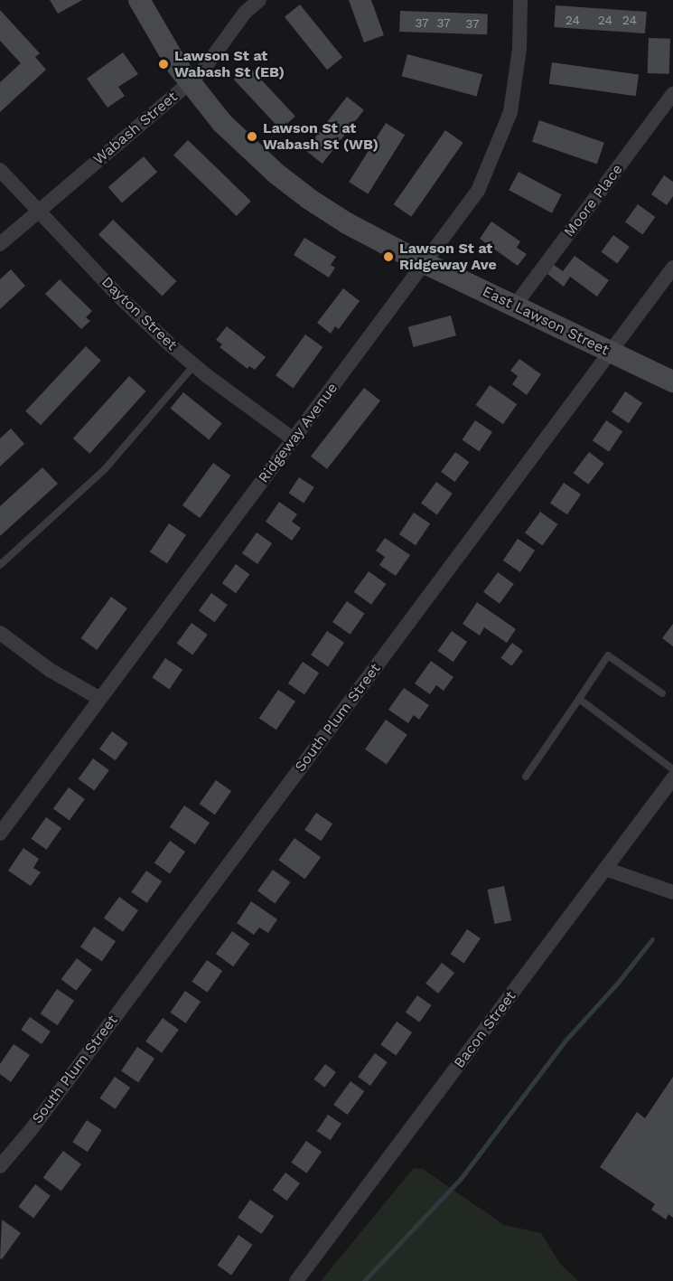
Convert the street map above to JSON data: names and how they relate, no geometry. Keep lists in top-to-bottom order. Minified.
{"streets":{"street":["Wabash Street","Moore Place","Dayton Street","East Lawson Street","Ridgeway Avenue","South Plum Street","Bacon Street"]},"crossings":[["Wabash Street","Dayton Street"],["Wabash Street","East Lawson Street"],["Moore Place","East Lawson Street"],["Dayton Street","Ridgeway Avenue"],["East Lawson Street","Ridgeway Avenue"],["East Lawson Street","South Plum Street"]],"places":["Lawson St at Wabash St (EB)","Lawson St at Wabash St (WB)","Lawson St at Ridgeway Ave"],"house_numbers":["24","24","24","37","37","37"]}
